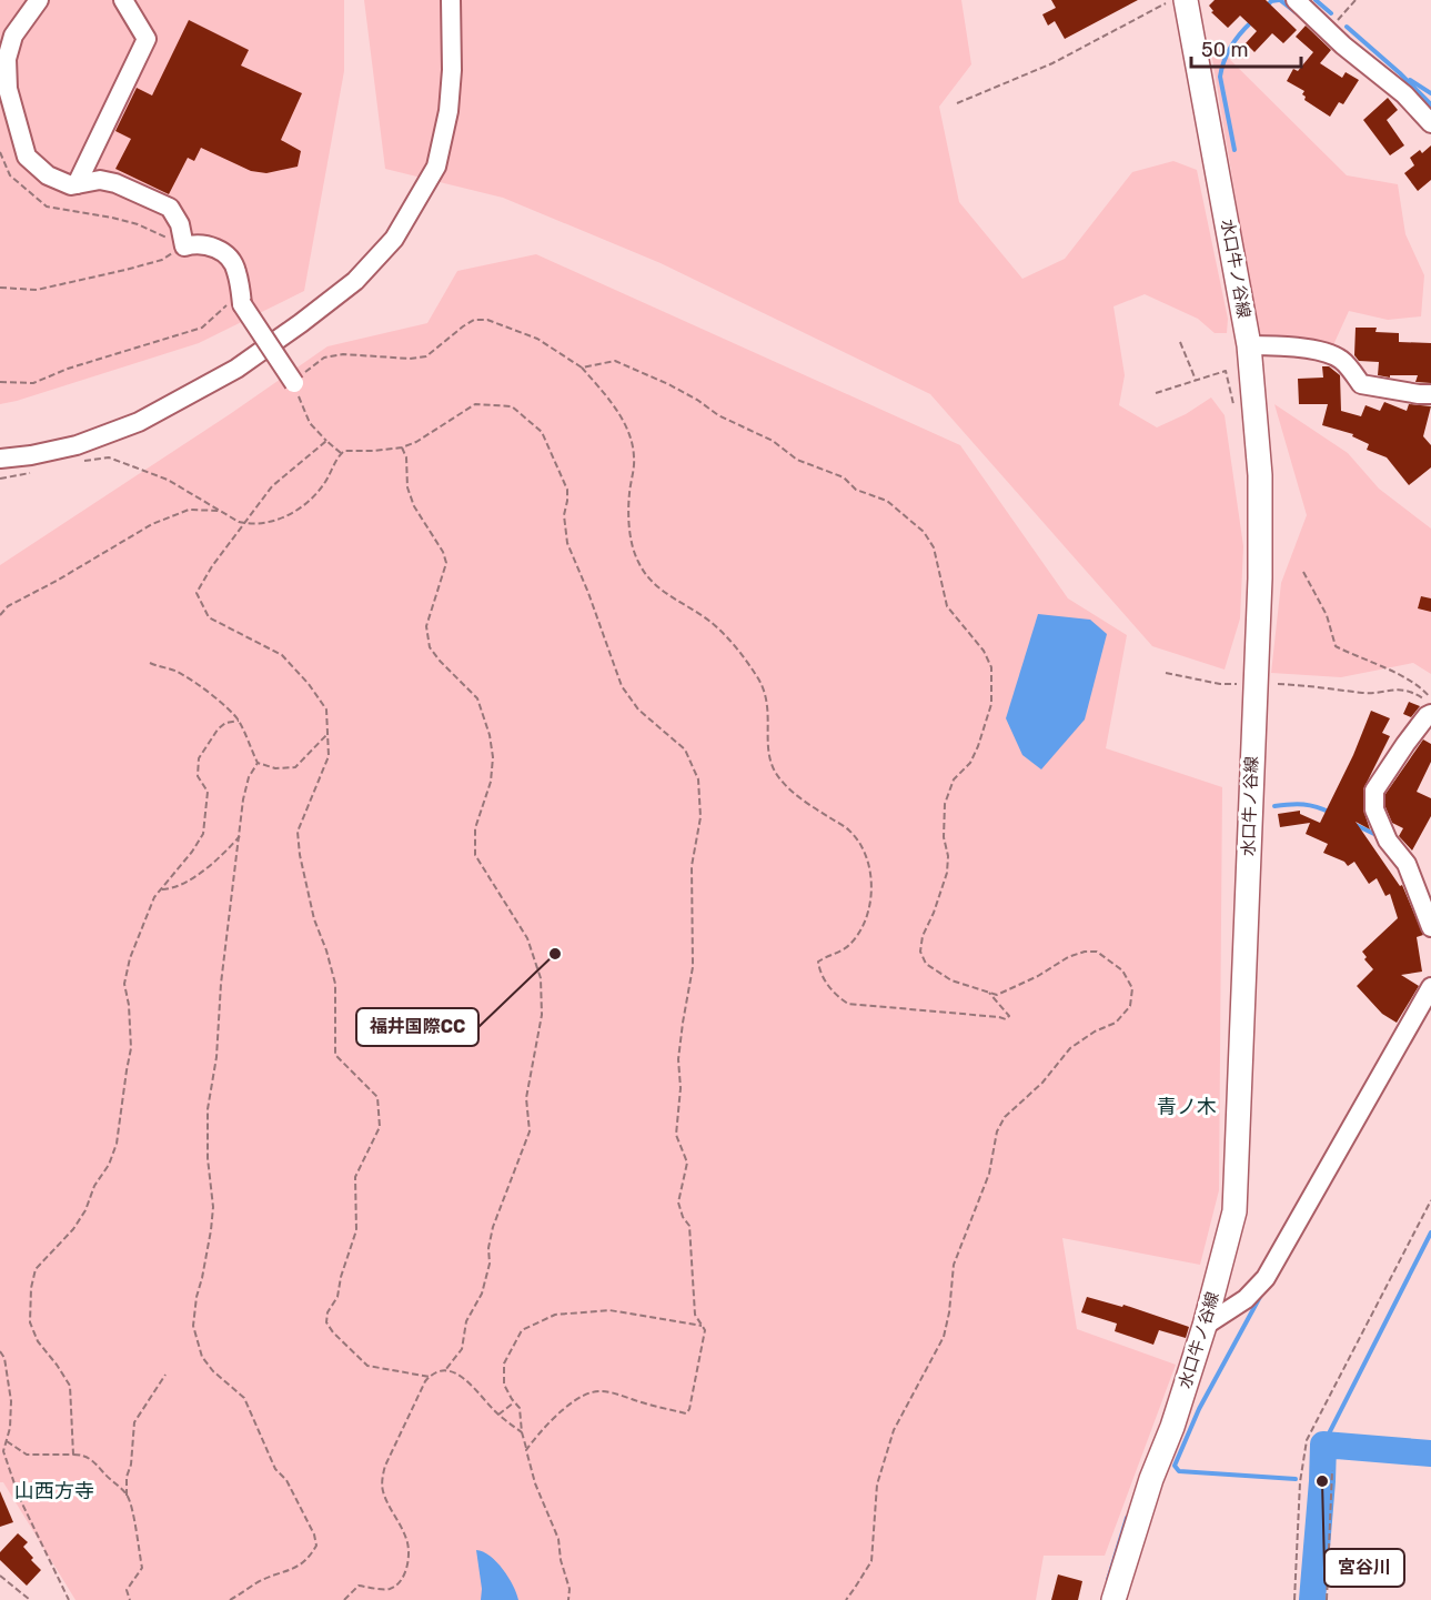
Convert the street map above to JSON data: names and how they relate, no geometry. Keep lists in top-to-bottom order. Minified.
{"streets":{"main road":["水口牛ノ谷線"]},"districts":["青ノ木","山西方寺"],"places":["福井国際CC","宮谷川"],"scale_bar":"50 m"}
